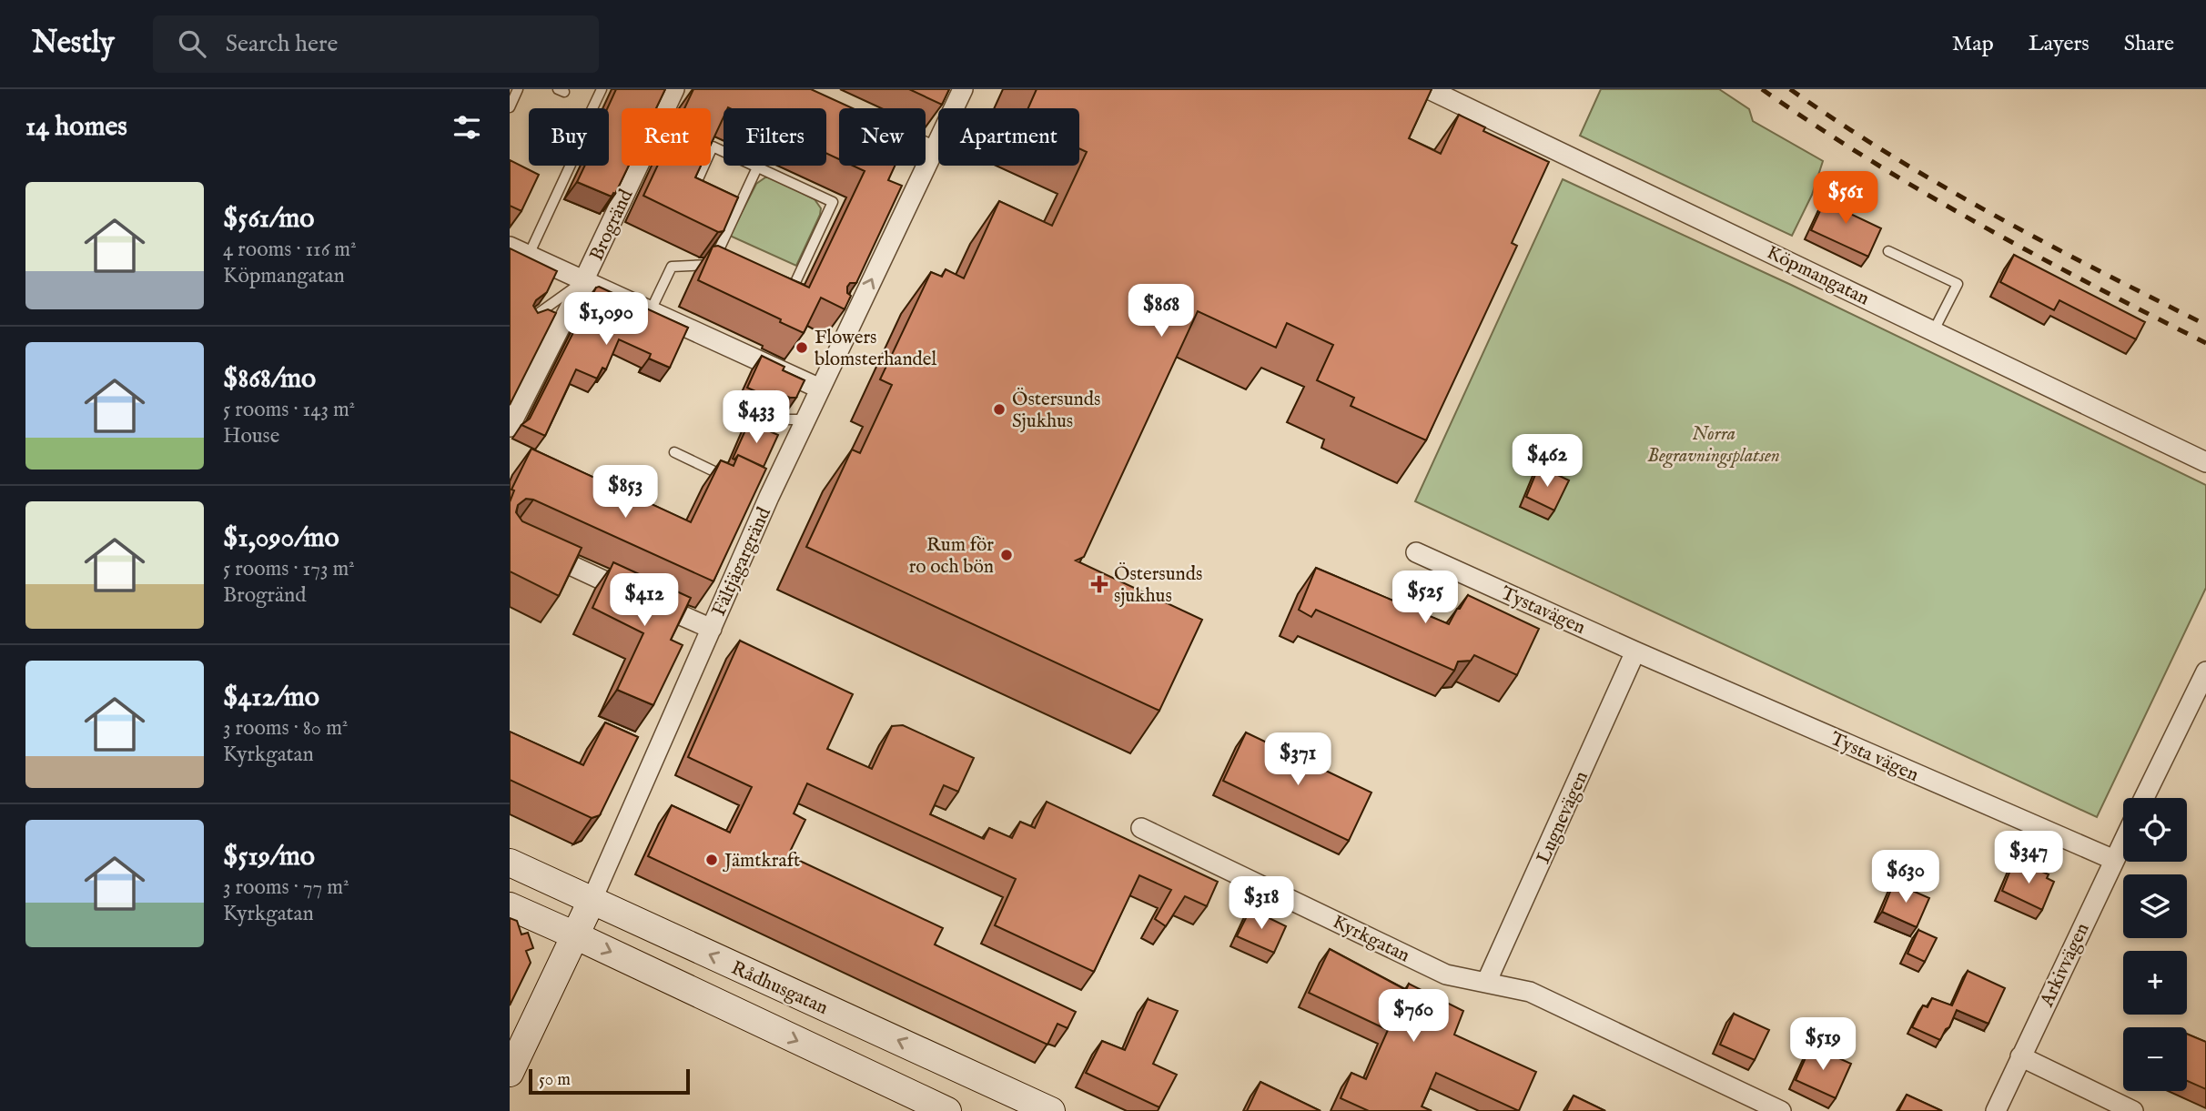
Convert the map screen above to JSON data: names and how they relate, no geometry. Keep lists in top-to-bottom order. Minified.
{"streets":{"main road":["Fältjägargränd","Rådhusgatan"],"street":["Brogränd","Köpmangatan","Tystavägen","Tysta vägen","Lugnevägen","Kyrkgatan","Arkivvägen"]},"crossings":[["Fältjägargränd","Rådhusgatan"],["Tystavägen","Tysta vägen"],["Tystavägen","Lugnevägen"],["Tysta vägen","Lugnevägen"],["Tysta vägen","Arkivvägen"],["Lugnevägen","Kyrkgatan"]],"parks":["Norra Begravningsplatsen"],"places":{"other":["Flowers blomsterhandel","Östersunds Sjukhus","Rum för ro och bön","Jämtkraft"],"health":["Östersunds sjukhus"]},"scale_bar":"50 m","page":{"header":"Nestly","search":"Search here","nav":["Map","Layers","Share"],"heading":"14 homes","chip":["Buy","Rent","Filters","New","Apartment"],"list":[{"name":"$561/mo","note":"4 rooms · 116 m² · Köpmangatan"},{"name":"$868/mo","note":"5 rooms · 143 m² · House"},{"name":"$1,090/mo","note":"5 rooms · 173 m² · Brogränd"},{"name":"$412/mo","note":"3 rooms · 80 m² · Kyrkgatan"},{"name":"$519/mo","note":"3 rooms · 77 m² · Kyrkgatan"}],"price":["$561","$868","$1,090","$433","$462","$853","$525","$412","$371","$347","$630","$318","$760","$519"],"map_buttons":["+","−"],"scale":"50 m"}}
